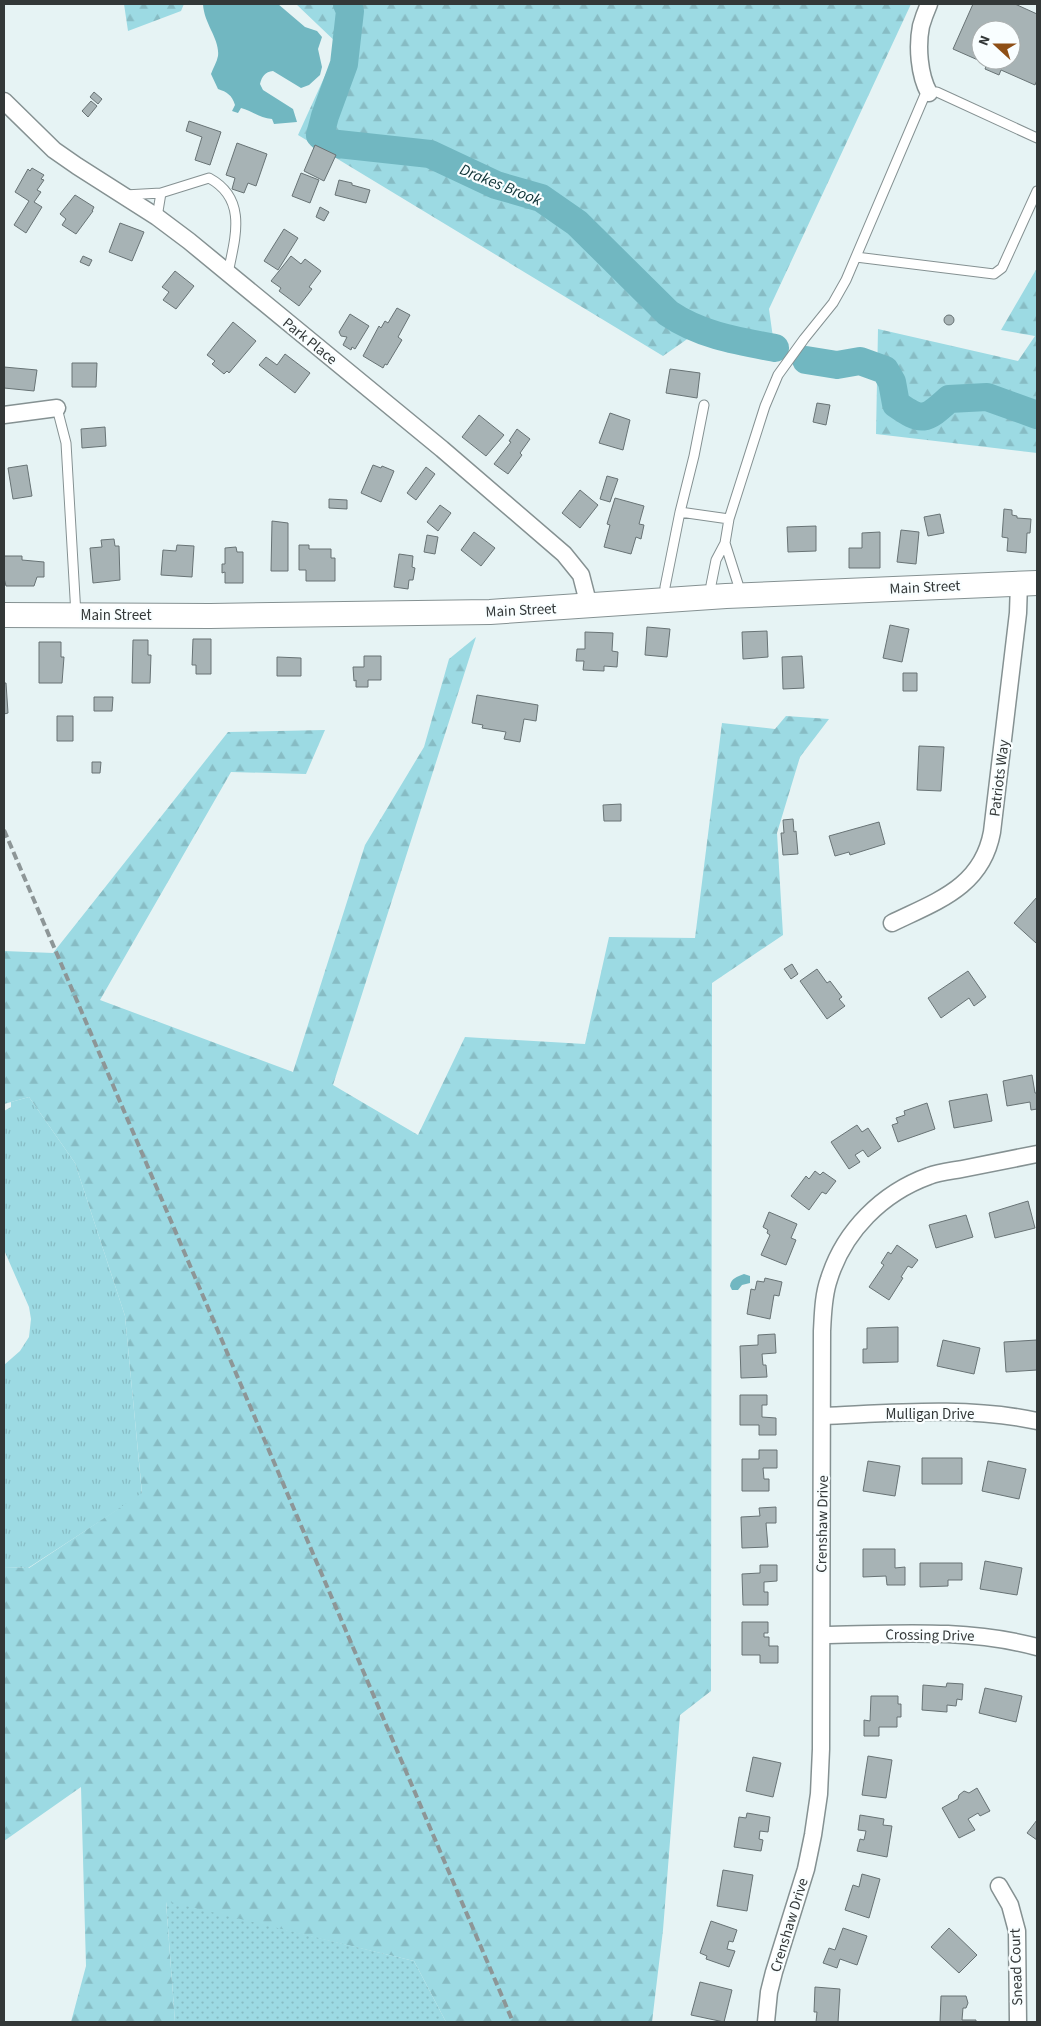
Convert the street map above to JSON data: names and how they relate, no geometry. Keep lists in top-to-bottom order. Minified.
{"streets":{"street":["Park Place","Main Street","Patriots Way","Mulligan Drive","Crenshaw Drive","Crossing Drive","Snead Court"]},"crossings":[["Park Place","Main Street"],["Main Street","Patriots Way"],["Mulligan Drive","Crenshaw Drive"],["Crenshaw Drive","Crossing Drive"]],"water":["Drakes Brook"],"north":"left"}
